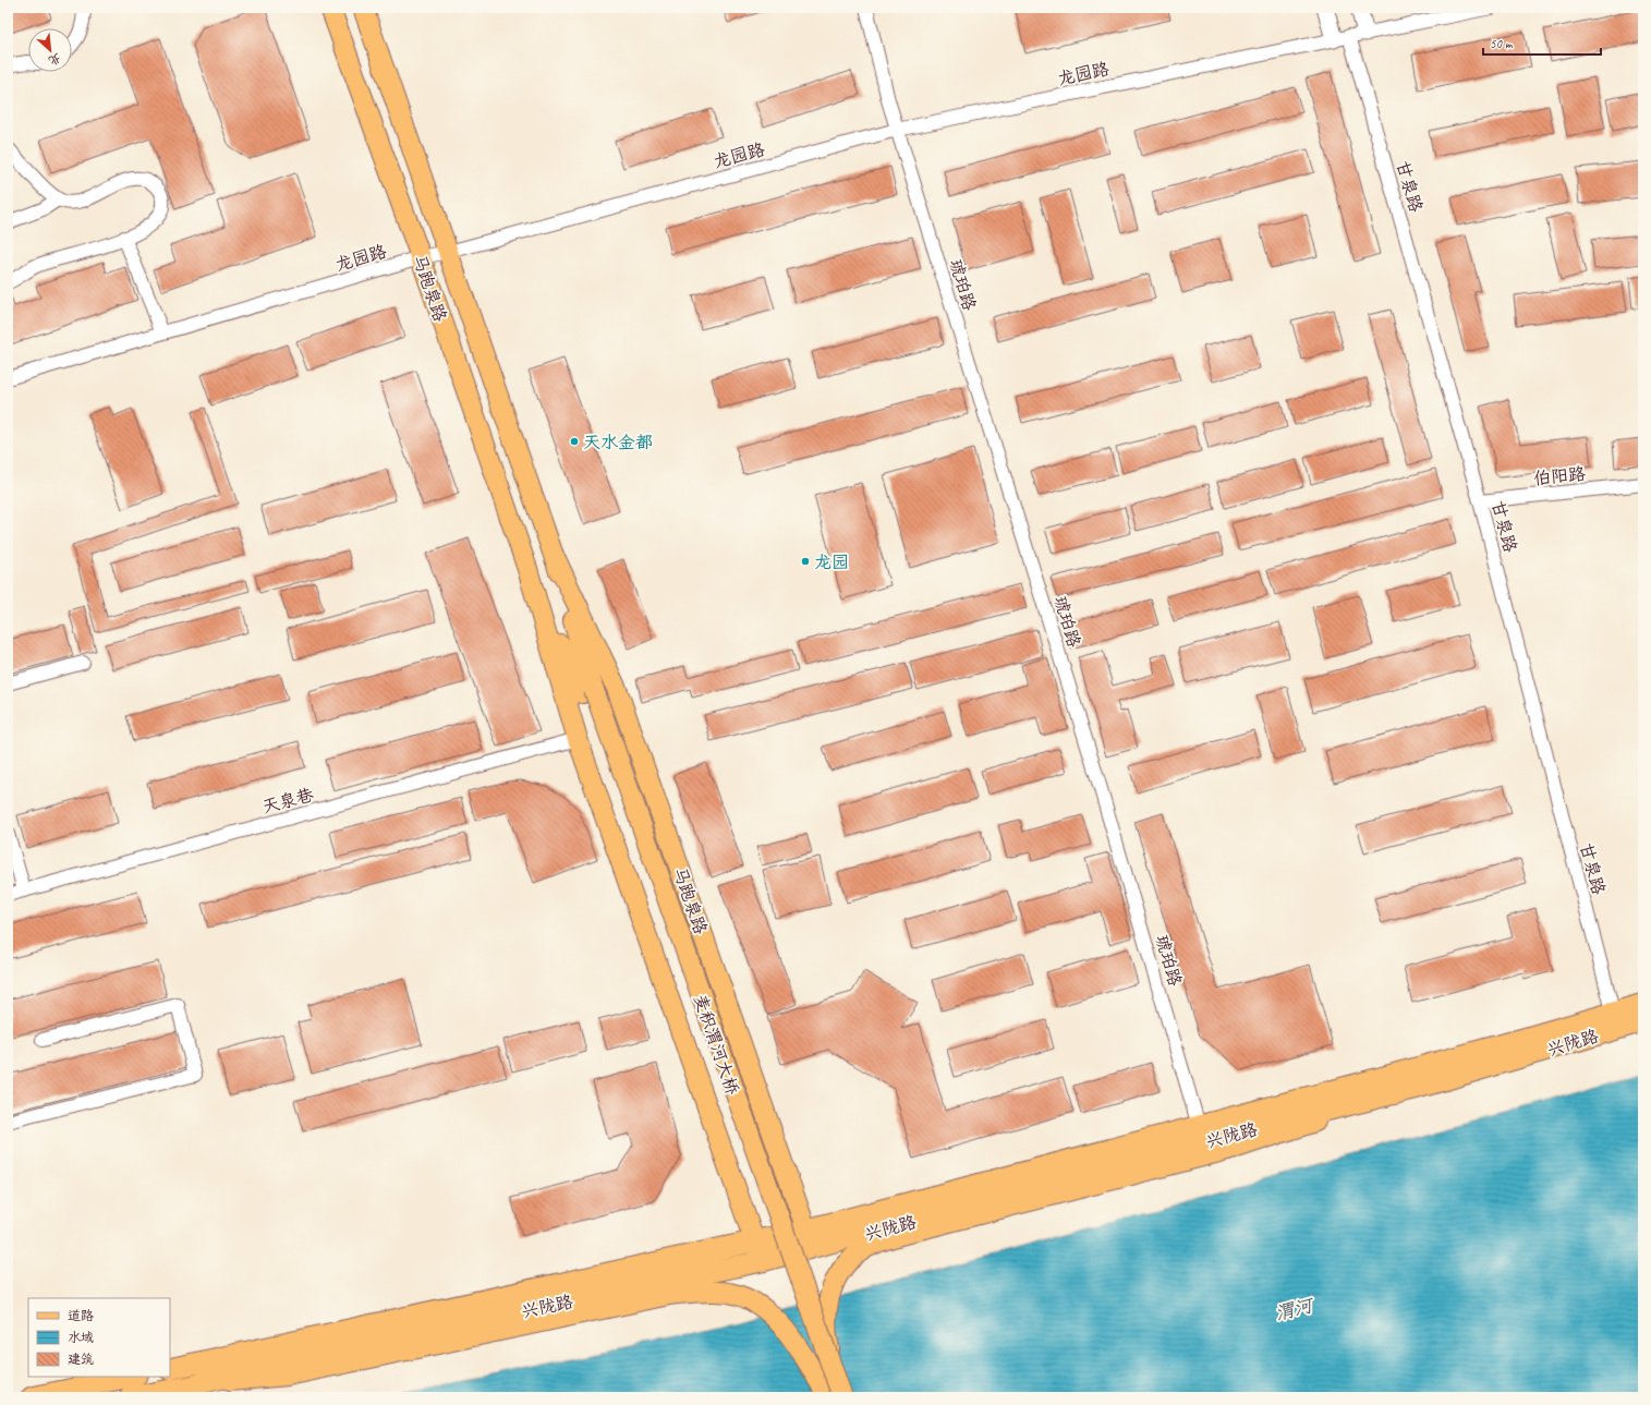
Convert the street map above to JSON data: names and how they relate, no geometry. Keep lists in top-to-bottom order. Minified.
{"streets":{"highway":["兴陇路"],"main road":["马跑泉路","麦积渭河大桥"],"street":["龙园路","甘泉路","琥珀路","伯阳路","天泉巷"]},"crossings":[["龙园路","甘泉路"],["龙园路","琥珀路"],["龙园路","马跑泉路"],["甘泉路","伯阳路"],["甘泉路","兴陇路"],["琥珀路","兴陇路"],["马跑泉路","天泉巷"],["马跑泉路","兴陇路"],["马跑泉路","麦积渭河大桥"]],"water":["渭河"],"places":["天水金都","龙园"],"legend":["道路","水域","建筑"],"scale_bar":"50 m","north":"bottom right"}
